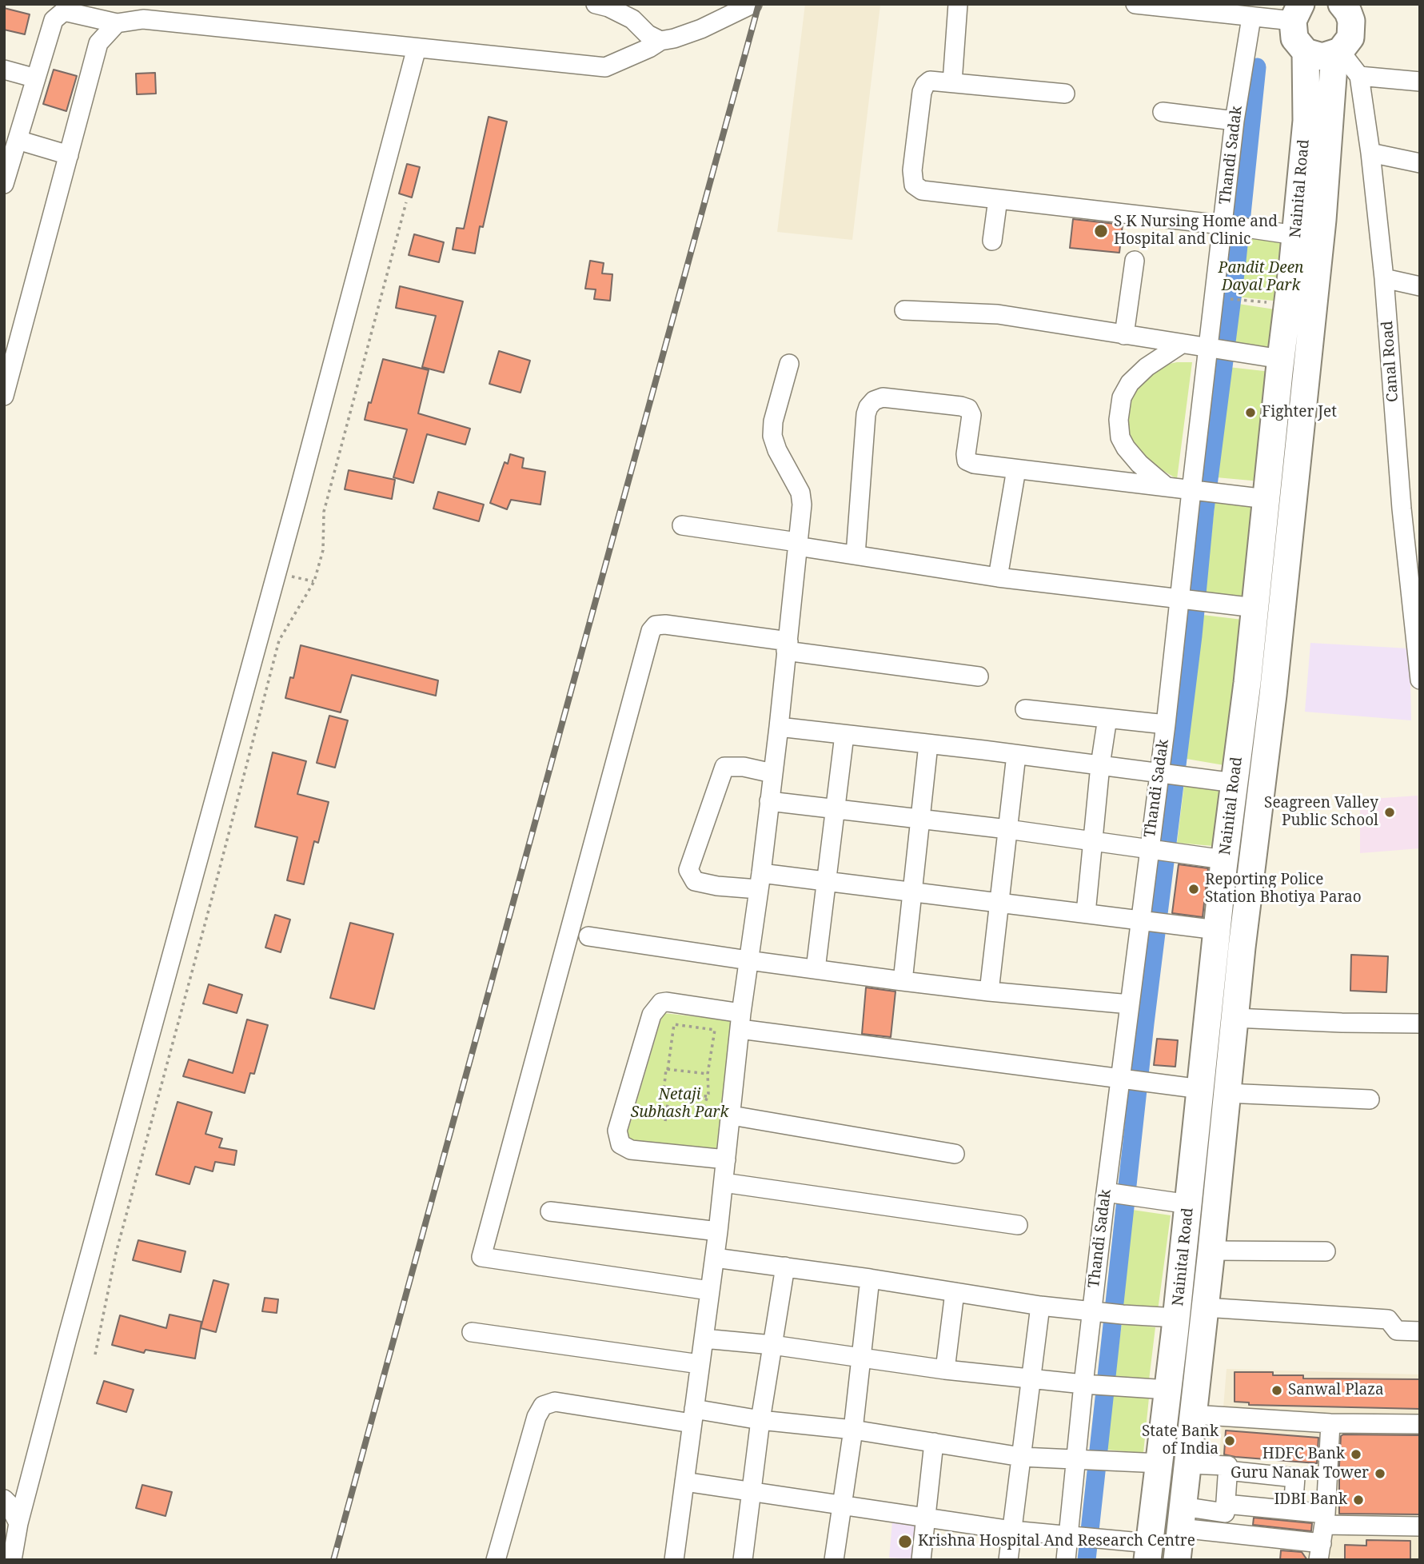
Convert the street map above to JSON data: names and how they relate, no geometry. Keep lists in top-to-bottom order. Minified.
{"streets":{"highway":["Nainital Road"],"street":["Thandi Sadak","Canal Road"]},"crossings":[["Nainital Road","Canal Road"]],"parks":["Pandit Deen Dayal Park","Netaji Subhash Park"],"places":["S K Nursing Home and Hospital and Clinic","Fighter Jet","Seagreen Valley Public School","Reporting Police Station Bhotiya Parao","Sanwal Plaza","State Bank of India","HDFC Bank","Guru Nanak Tower","IDBI Bank","Krishna Hospital And Research Centre"]}
